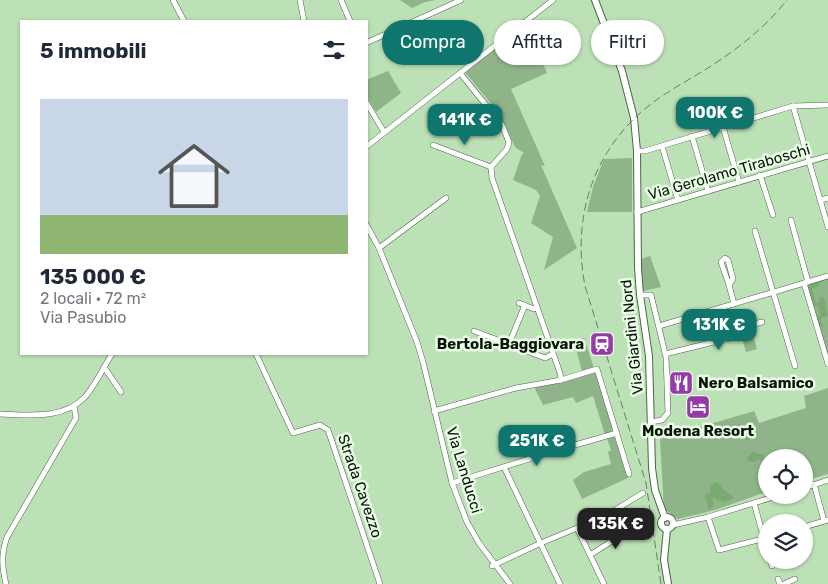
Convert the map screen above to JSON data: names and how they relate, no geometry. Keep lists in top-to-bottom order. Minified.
{"streets":{"main road":["Via Giardini Nord"],"street":["Via Gerolamo Tiraboschi","Via Landucci","Strada Cavezzo"]},"crossings":[["Via Gerolamo Tiraboschi","Via Giardini Nord"]],"places":{"station":["Bertola-Baggiovara"],"restaurant":["Nero Balsamico"],"hotel":["Modena Resort"]},"page":{"chip":["Compra","Affitta","Filtri"],"heading":"5 immobili","list":[{"name":"135 000 €","note":"2 locali · 72 m² · Via Pasubio"}],"price":["100K €","141K €","131K €","251K €","135K €"]}}
